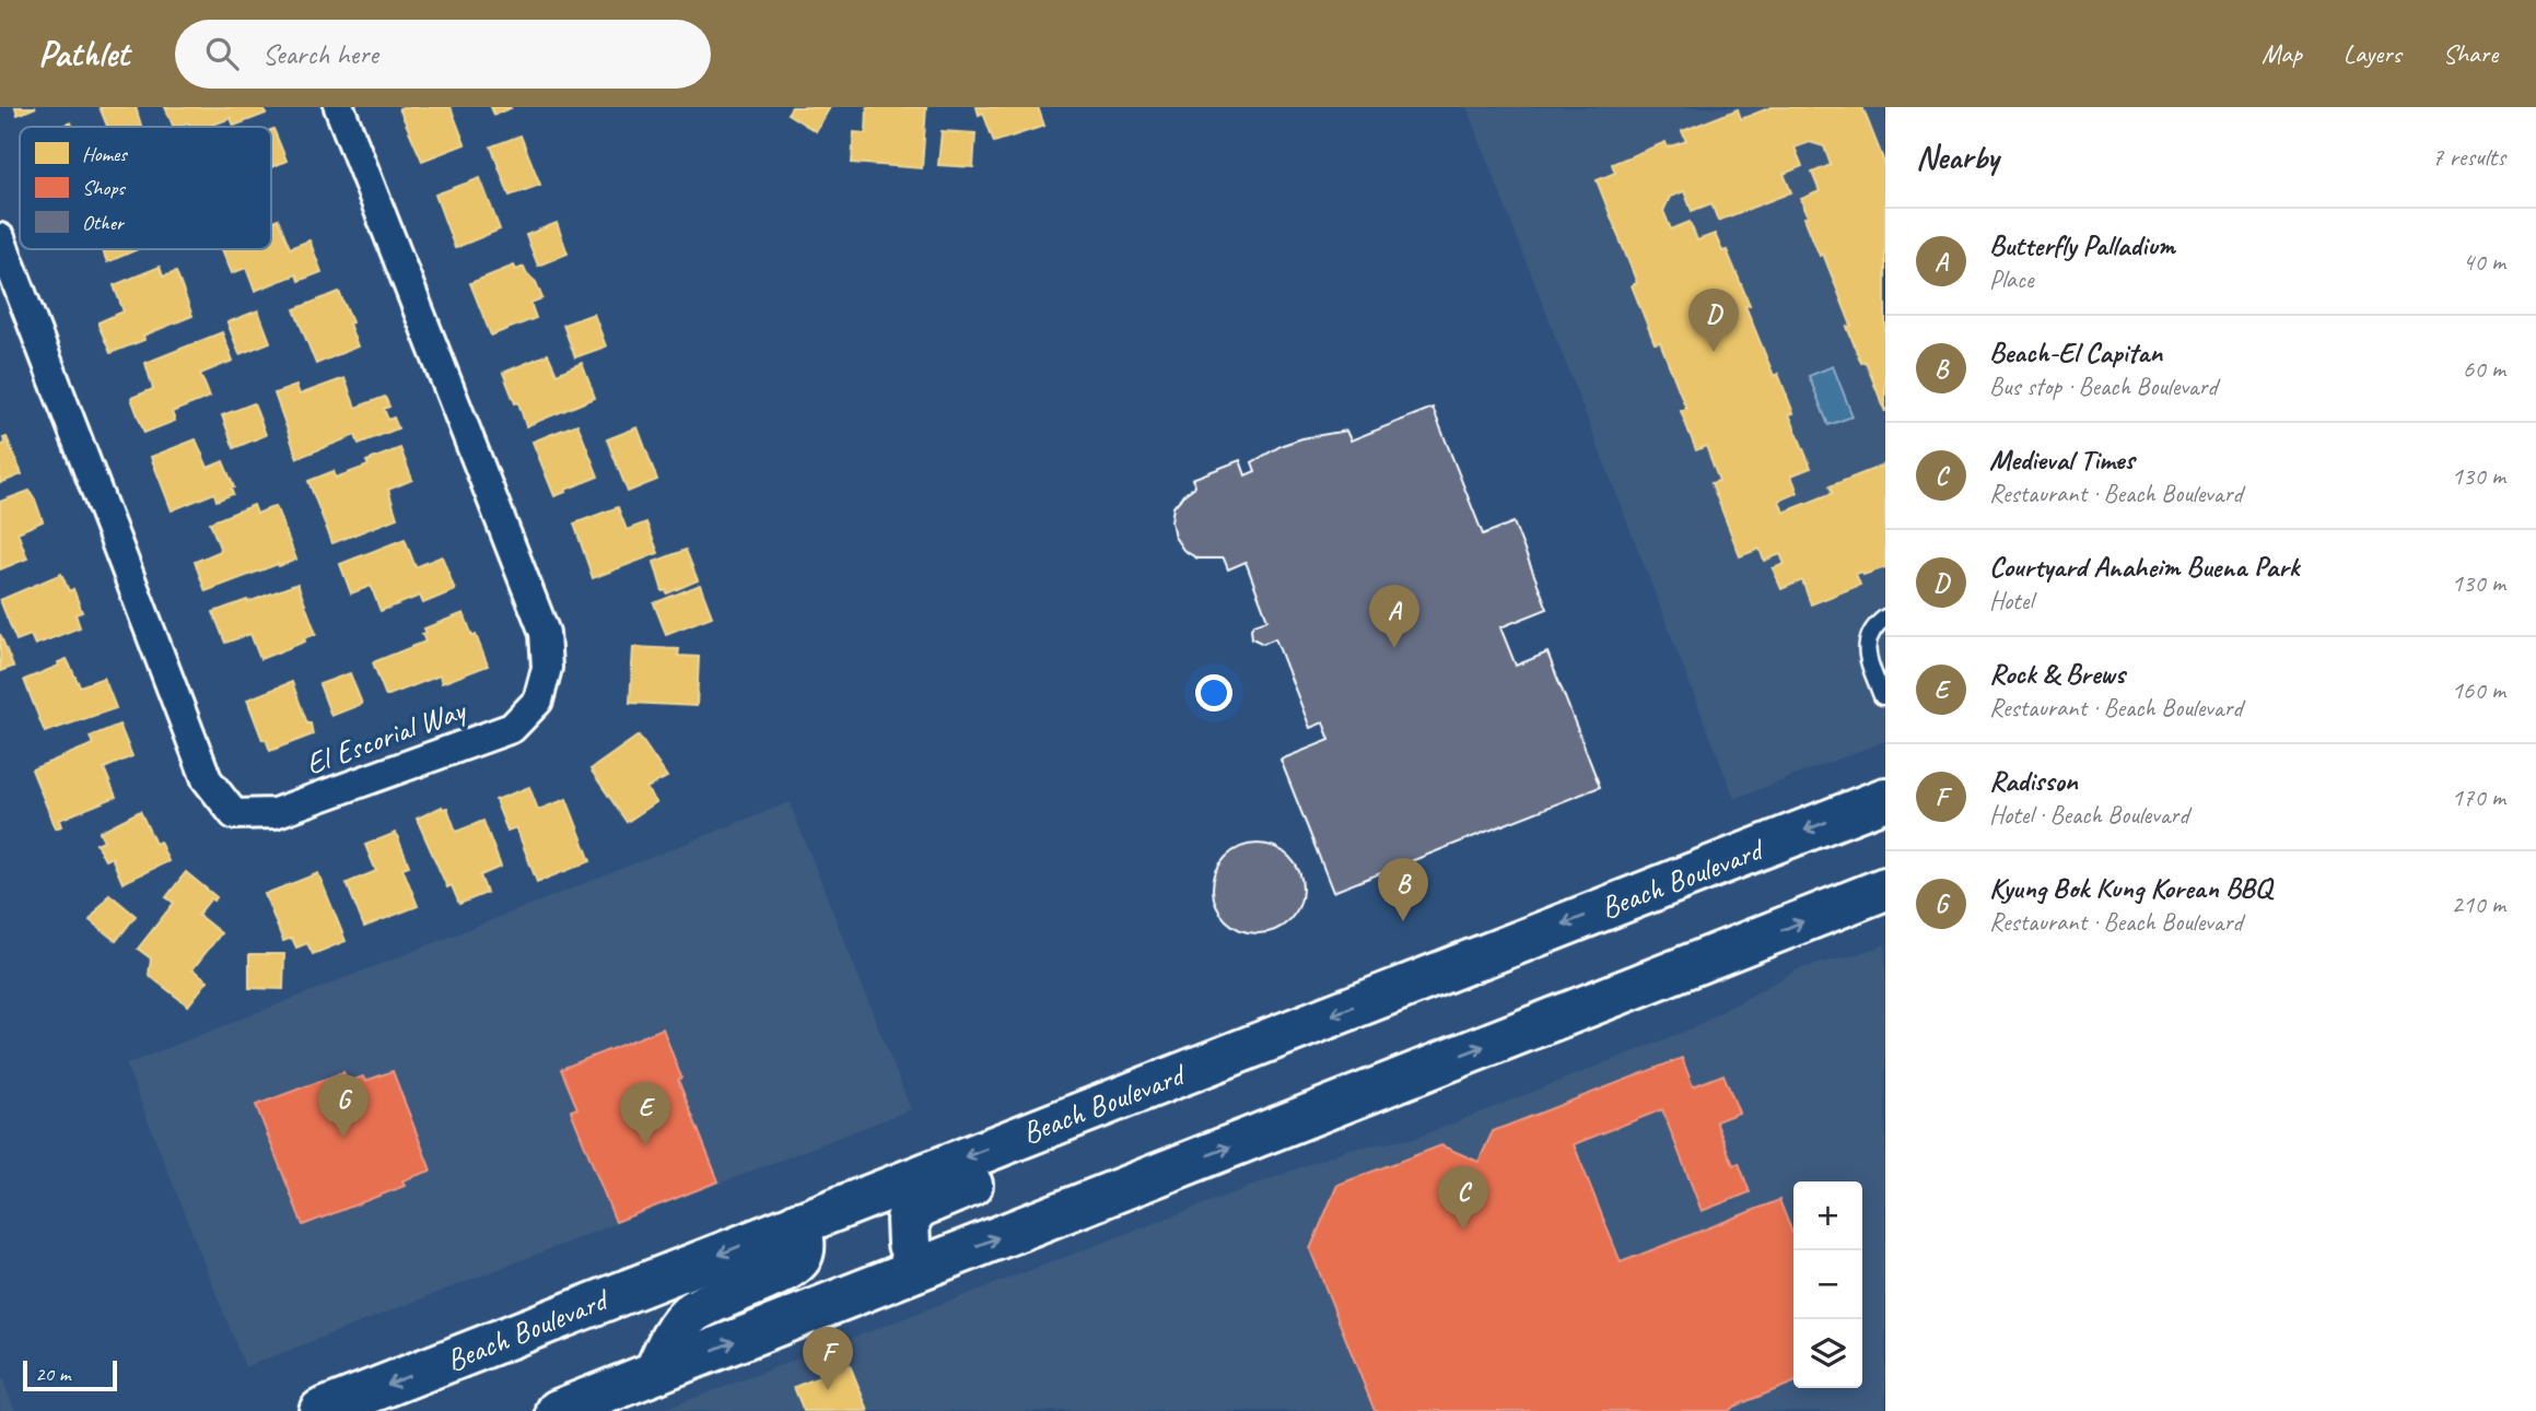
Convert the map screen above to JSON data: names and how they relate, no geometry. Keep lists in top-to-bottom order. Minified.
{"streets":{"main road":["Beach Boulevard"],"street":["El Escorial Way"]},"legend":["Homes","Shops","Other"],"scale_bar":"20 m","page":{"header":"Pathlet","search":"Search here","nav":["Map","Layers","Share"],"heading":["Nearby","7 results"],"list":[{"mark":"A","name":"Butterfly Palladium","note":"Place","value":"40 m"},{"mark":"B","name":"Beach-El Capitan","note":"Bus stop · Beach Boulevard","value":"60 m"},{"mark":"C","name":"Medieval Times","note":"Restaurant · Beach Boulevard","value":"130 m"},{"mark":"D","name":"Courtyard Anaheim Buena Park","note":"Hotel","value":"130 m"},{"mark":"E","name":"Rock & Brews","note":"Restaurant · Beach Boulevard","value":"160 m"},{"mark":"F","name":"Radisson","note":"Hotel · Beach Boulevard","value":"170 m"},{"mark":"G","name":"Kyung Bok Kung Korean BBQ","note":"Restaurant · Beach Boulevard","value":"210 m"}],"pins":["D","A","B","G","E","C","F"],"map_buttons":["+","−"],"scale":"20 m"}}
